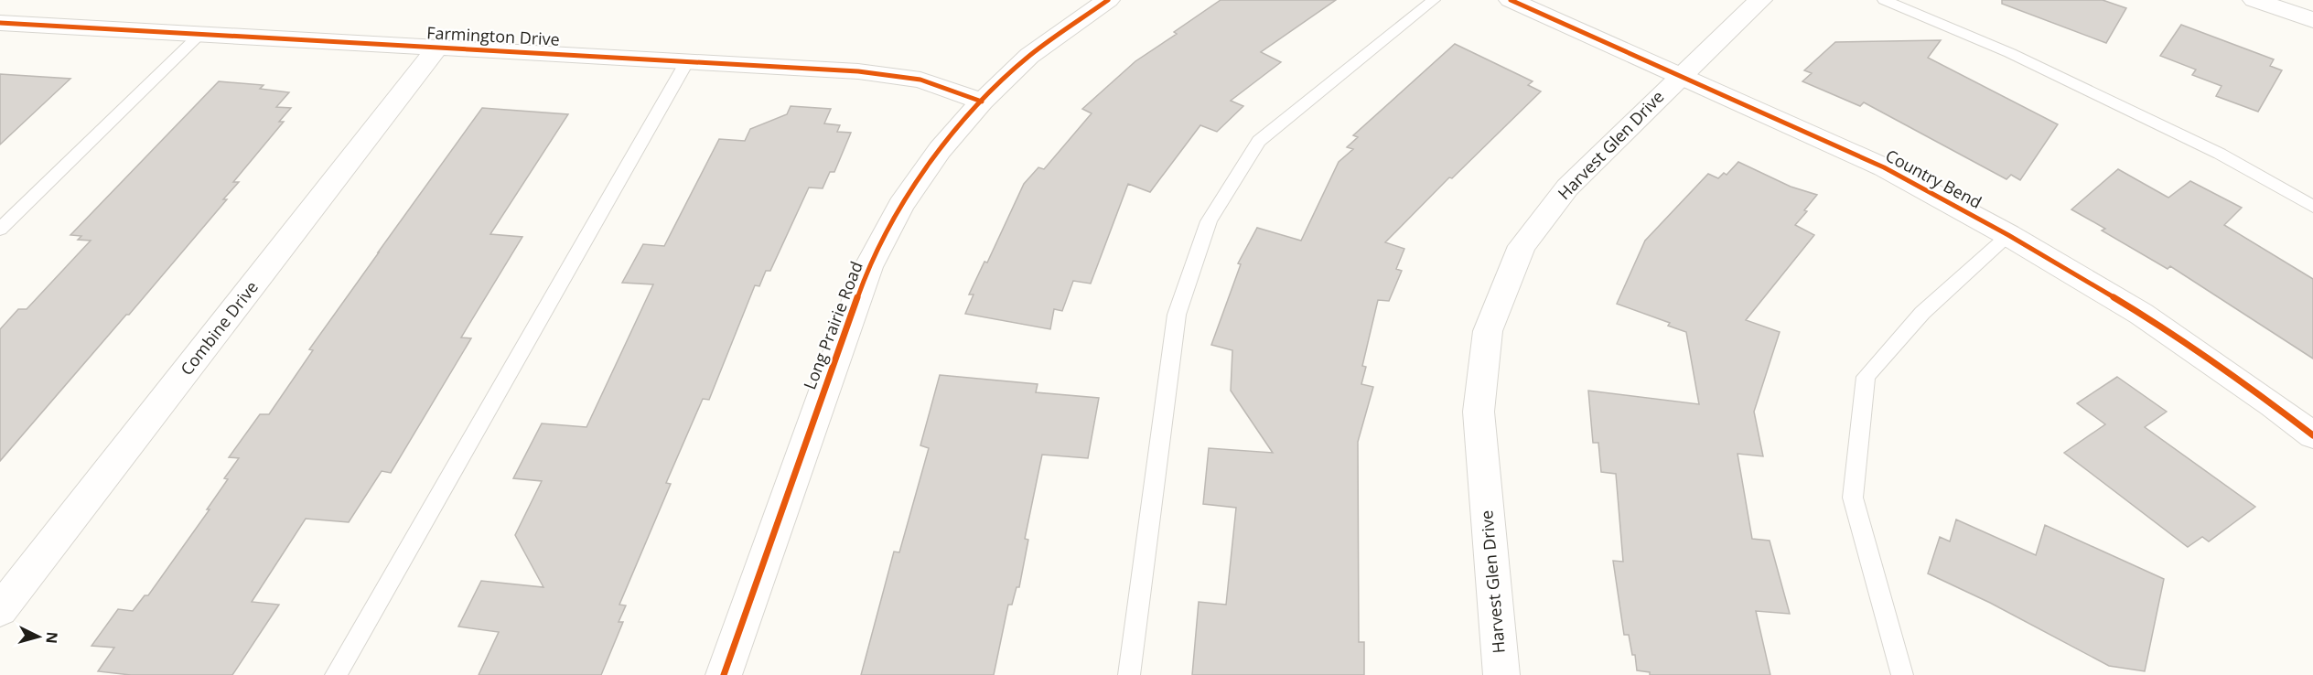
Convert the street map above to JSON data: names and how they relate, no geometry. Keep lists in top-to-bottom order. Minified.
{"streets":{"street":["Farmington Drive","Harvest Glen Drive","Country Bend","Long Prairie Road","Combine Drive"]},"crossings":[["Farmington Drive","Long Prairie Road"],["Farmington Drive","Combine Drive"],["Harvest Glen Drive","Country Bend"]],"north":"right"}
